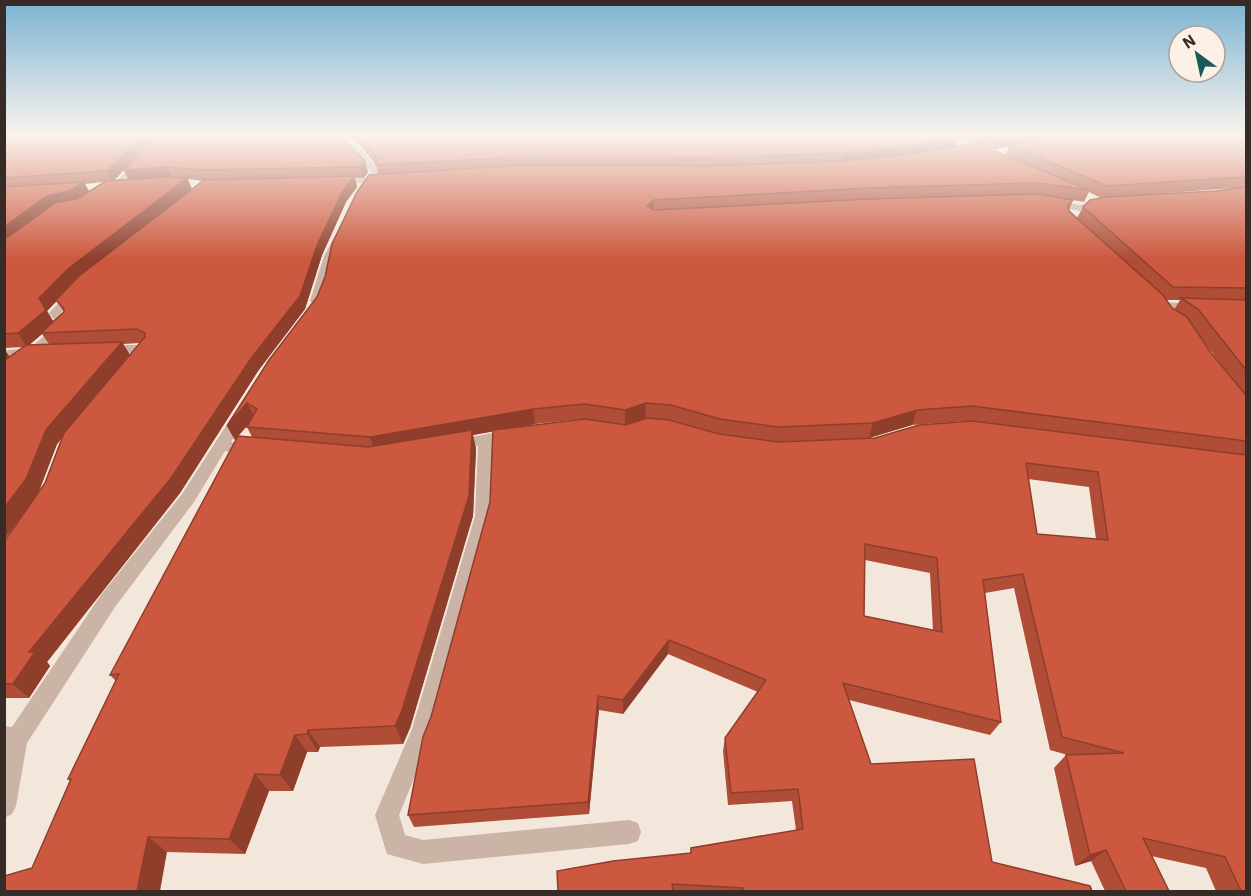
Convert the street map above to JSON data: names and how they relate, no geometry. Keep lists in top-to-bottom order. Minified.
{"north":"top left"}
